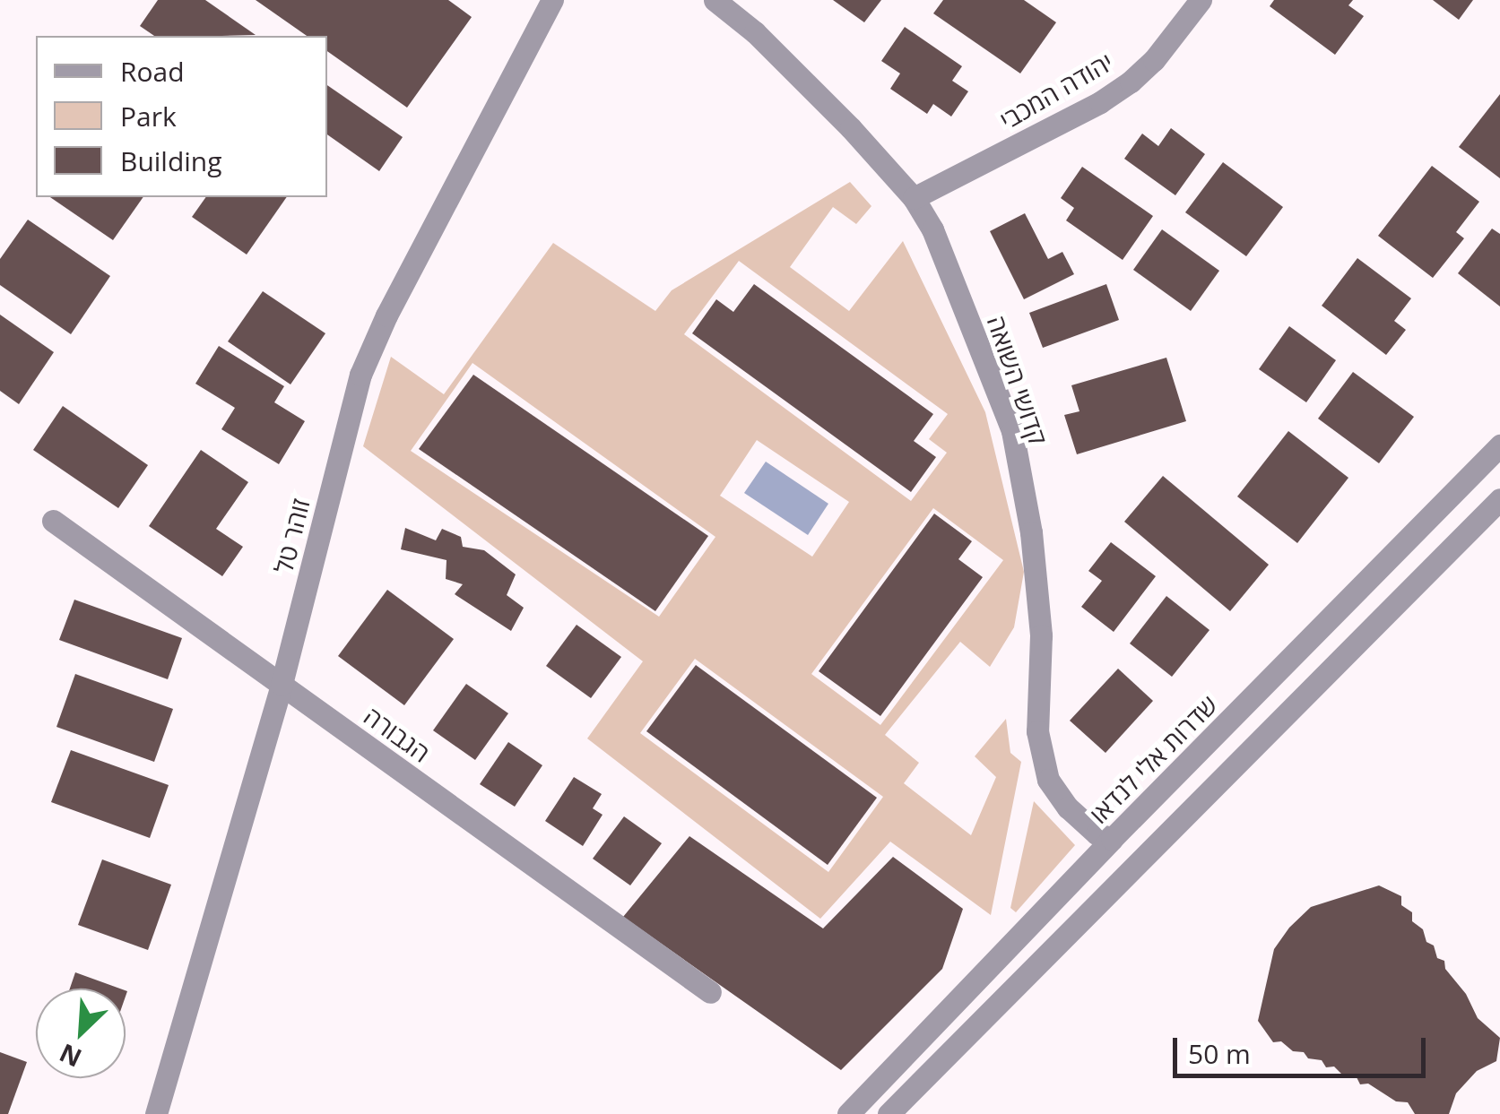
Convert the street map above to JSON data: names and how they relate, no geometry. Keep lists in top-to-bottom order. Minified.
{"streets":{"street":["יהודה המכבי","קדושי השואה","זוהר טל","הגבורה","שדרות אלי לנדאו"]},"crossings":[["יהודה המכבי","קדושי השואה"],["קדושי השואה","שדרות אלי לנדאו"],["זוהר טל","הגבורה"]],"legend":["Road","Park","Building"],"scale_bar":"50 m","north":"bottom left"}
